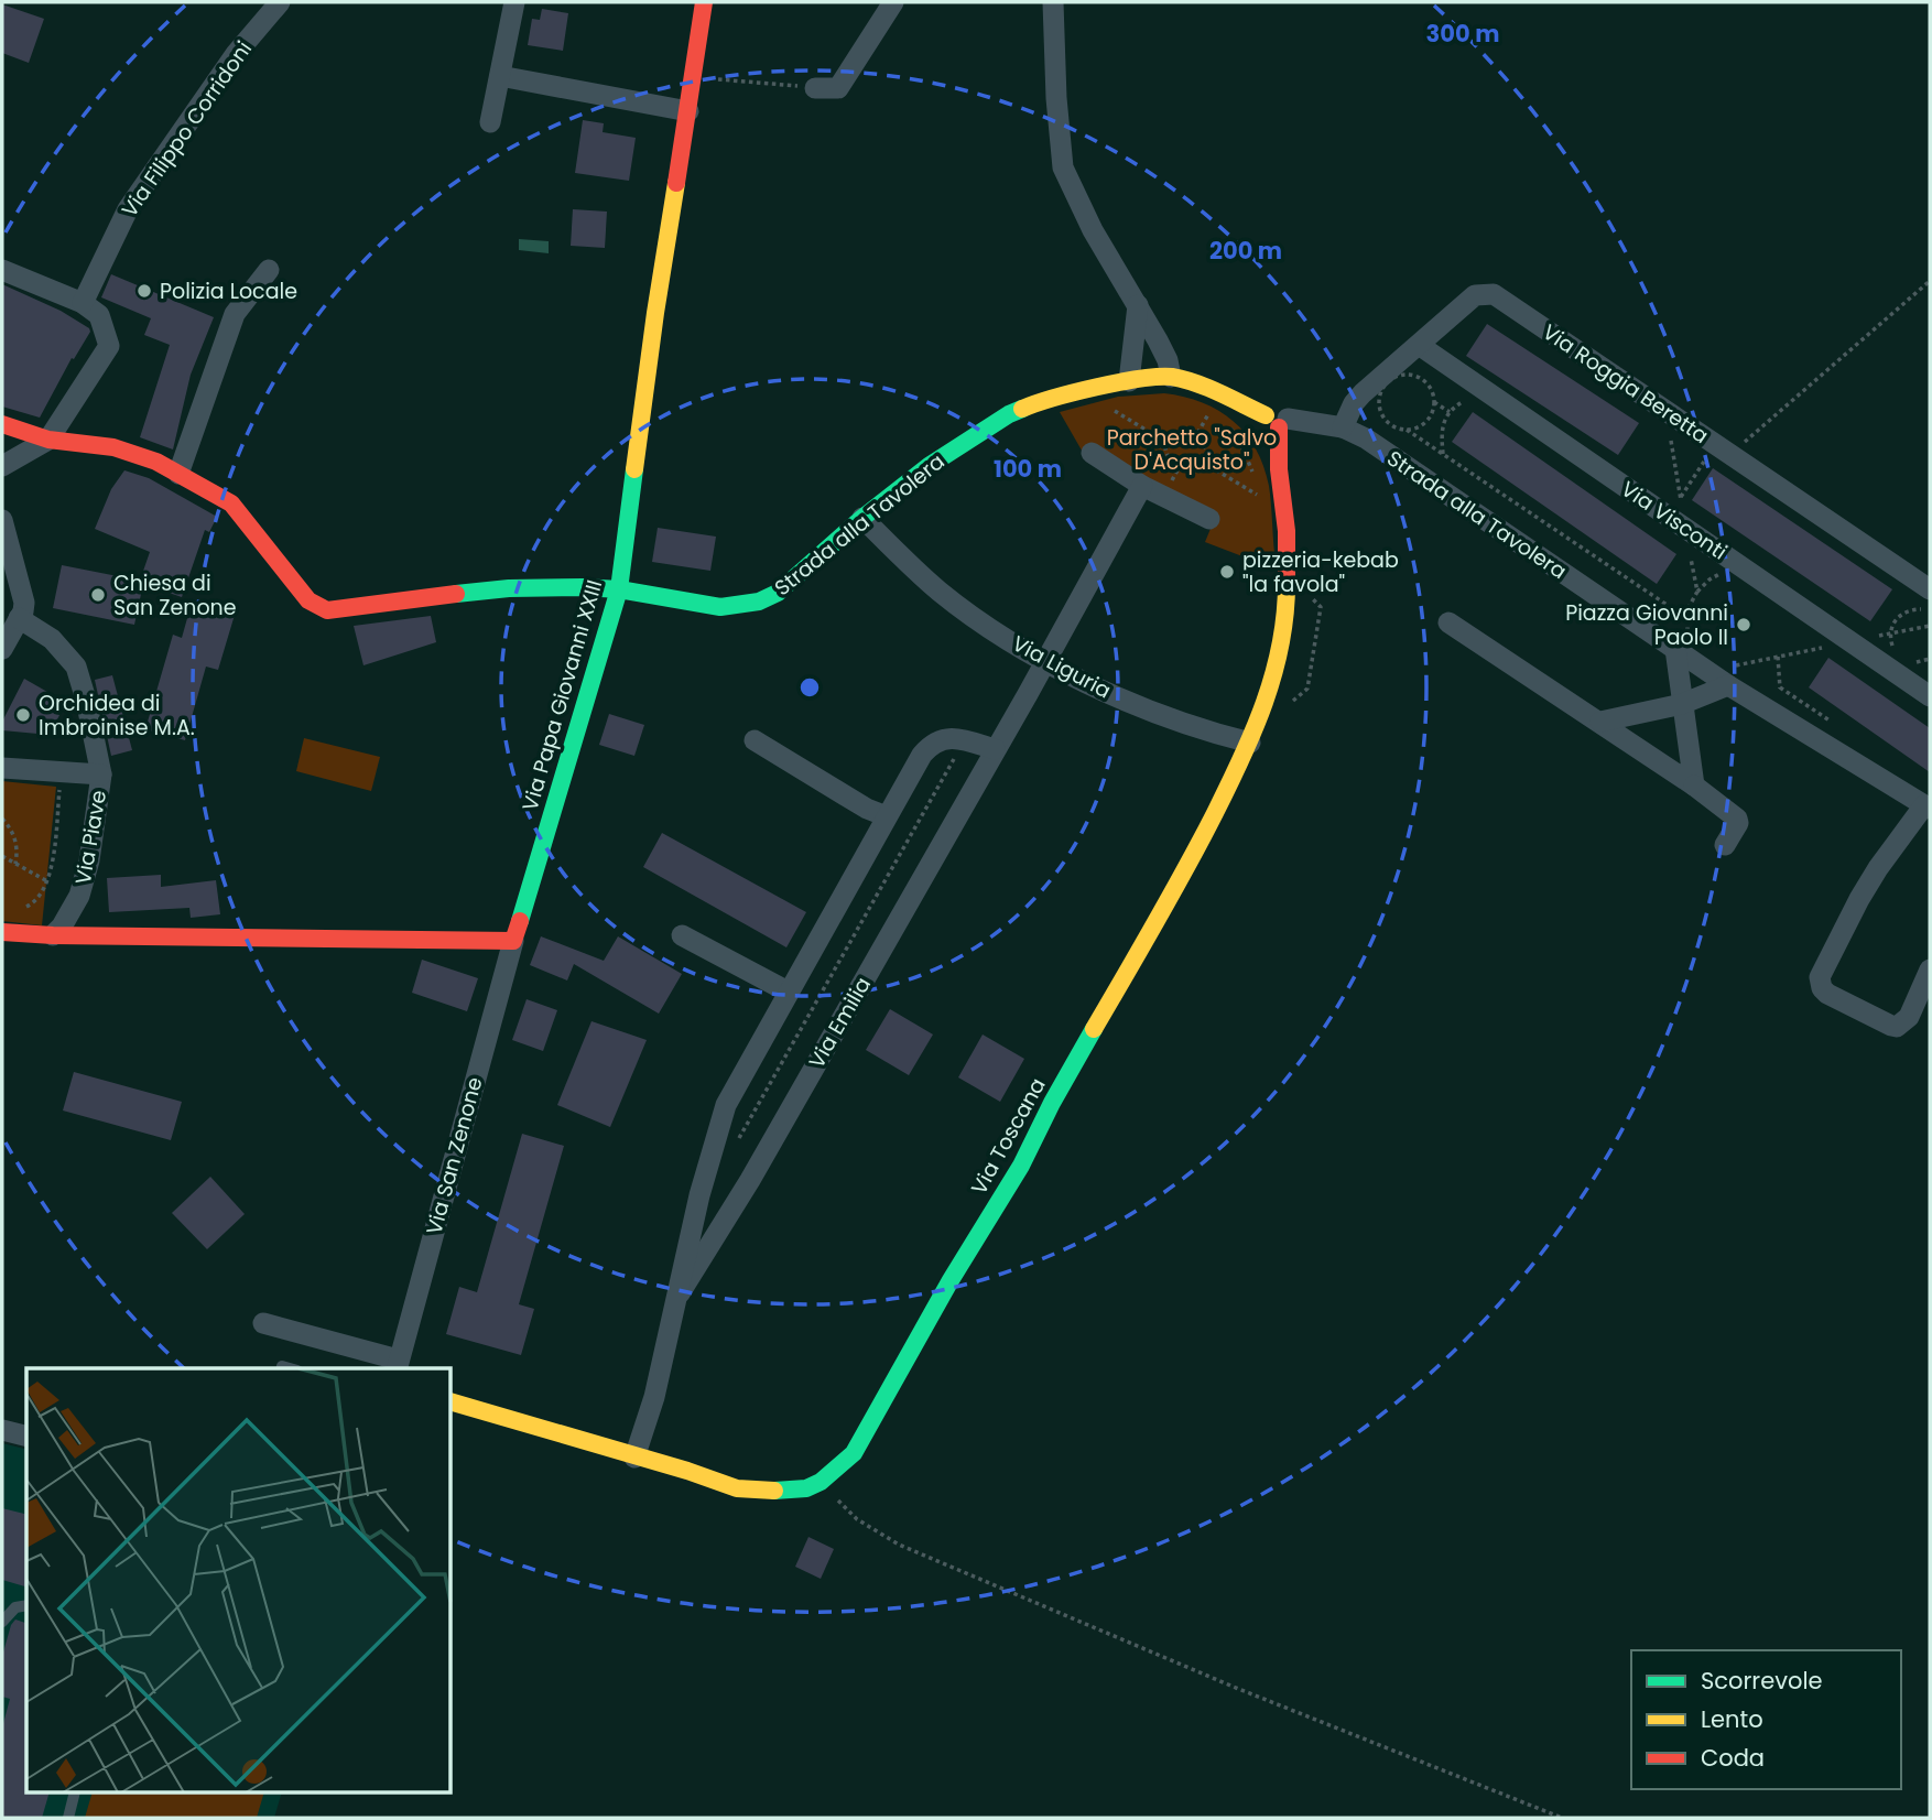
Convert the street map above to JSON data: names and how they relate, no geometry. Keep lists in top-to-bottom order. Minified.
{"streets":{"street":["Via Filippo Corridoni","Via Roggia Beretta","Strada alla Tavolera","Via Visconti","Via Liguria","Via Papa Giovanni XXIII","Via Piave","Via Emilia","Via Toscana","Via San Zenone"]},"crossings":[["Via Roggia Beretta","Strada alla Tavolera"],["Via Roggia Beretta","Via Visconti"],["Strada alla Tavolera","Via Liguria"],["Strada alla Tavolera","Via Papa Giovanni XXIII"],["Strada alla Tavolera","Via Toscana"],["Via Liguria","Via Emilia"],["Via Liguria","Via Toscana"],["Via Papa Giovanni XXIII","Via San Zenone"],["Via Emilia","Via Toscana"]],"parks":["Parchetto \"Salvo D'Acquisto\""],"places":["Polizia Locale","pizzeria-kebab \"la favola\"","Chiesa di San Zenone","Piazza Giovanni Paolo II","Orchidea di Imbroinise M.A."],"legend":["Scorrevole","Lento","Coda"],"rings":["300 m","200 m","100 m"]}
